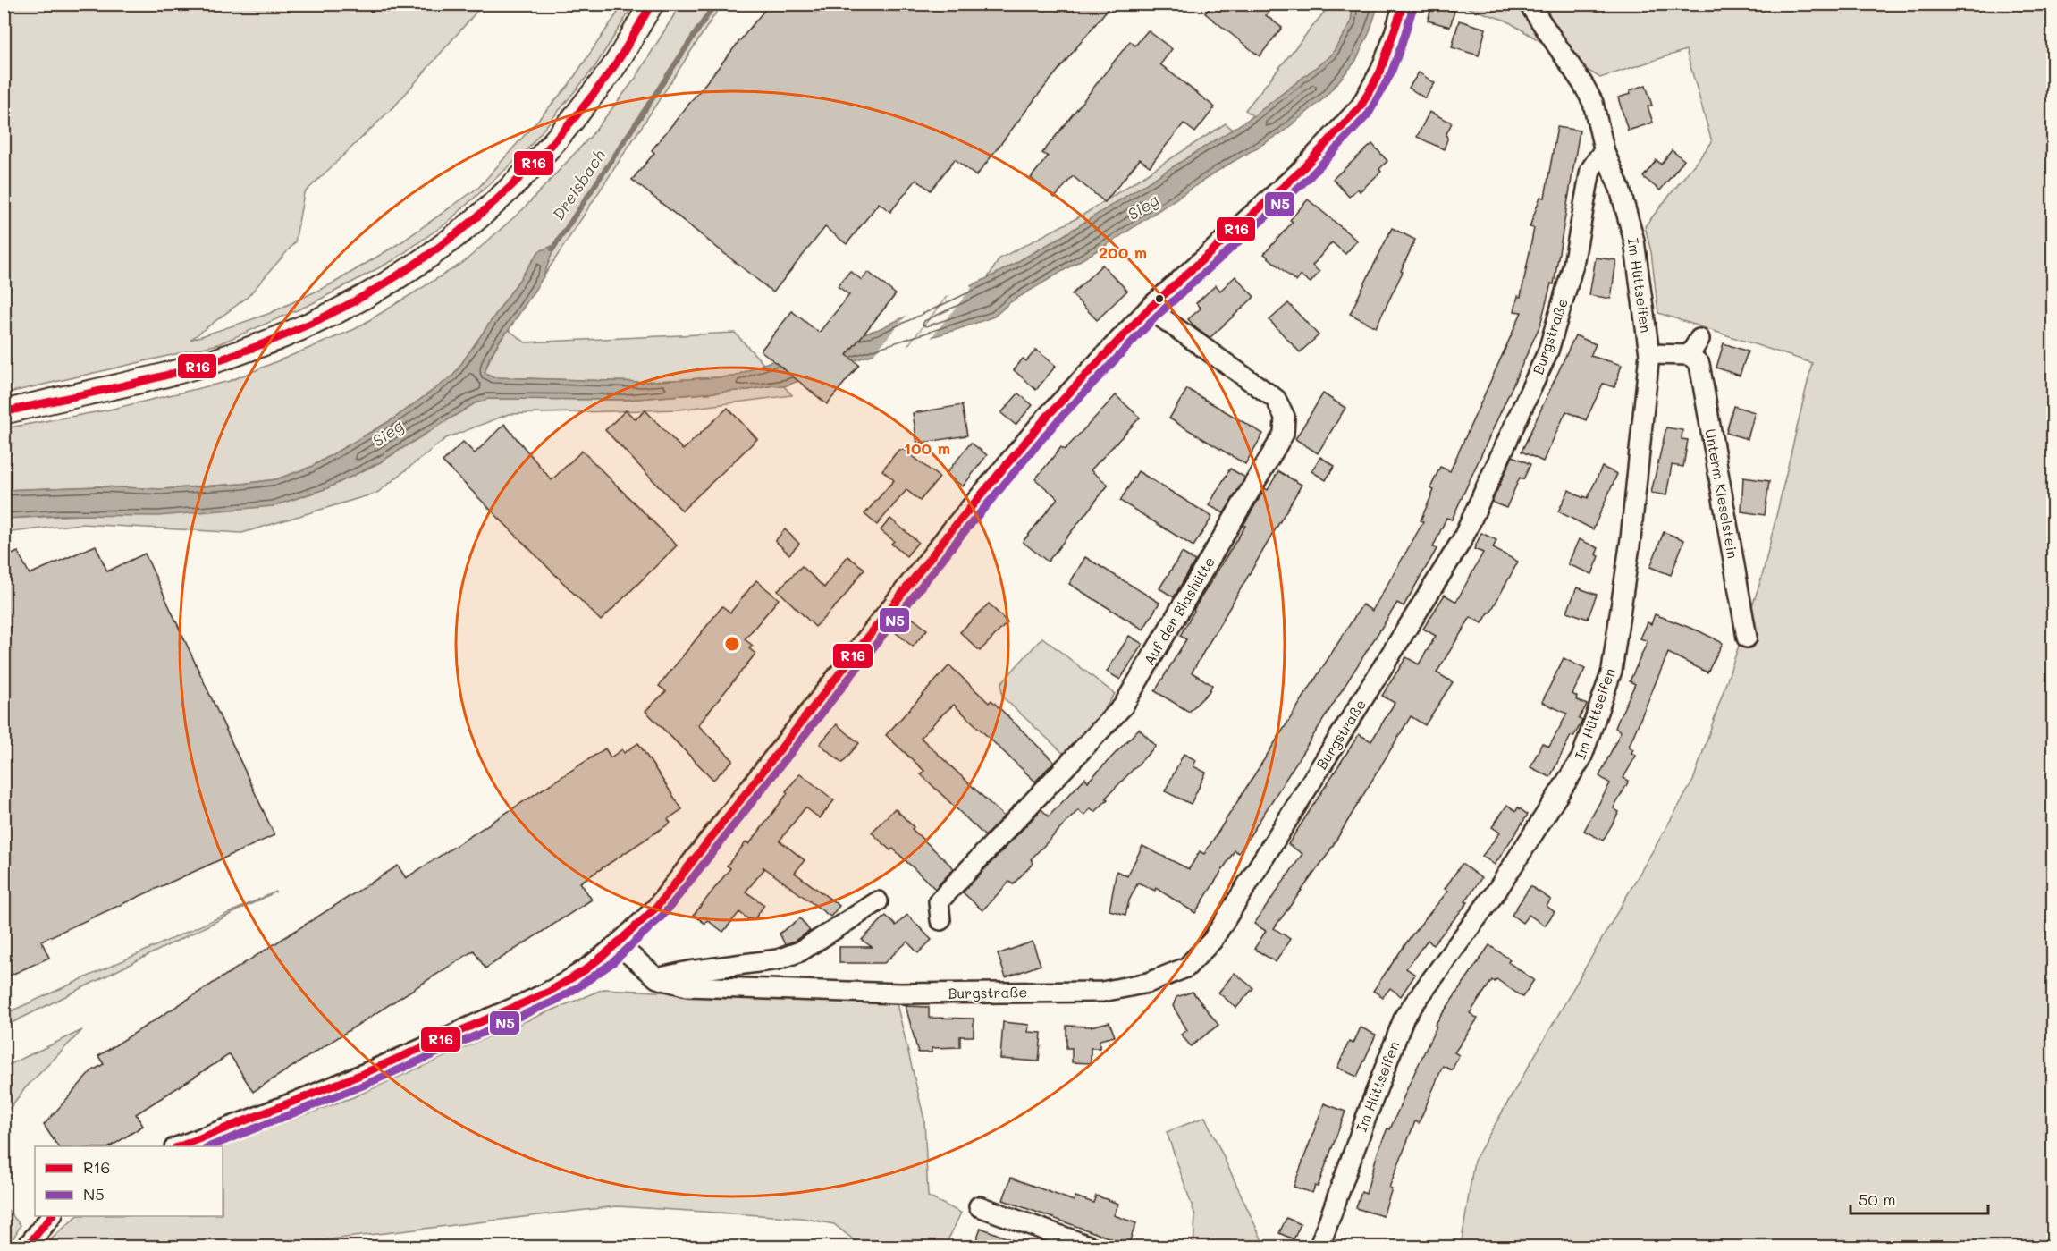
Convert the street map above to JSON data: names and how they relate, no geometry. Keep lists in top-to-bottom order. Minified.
{"streets":{"street":["Im Hüttseifen","Burgstraße","Unterm Kieselstein","Auf der Blashütte"]},"crossings":[["Im Hüttseifen","Burgstraße"],["Im Hüttseifen","Unterm Kieselstein"]],"water":["Dreisbach","Sieg"],"lines":["transit line R16","transit line N5"],"legend":["R16","N5"],"scale_bar":"50 m","rings":["200 m","100 m"]}
